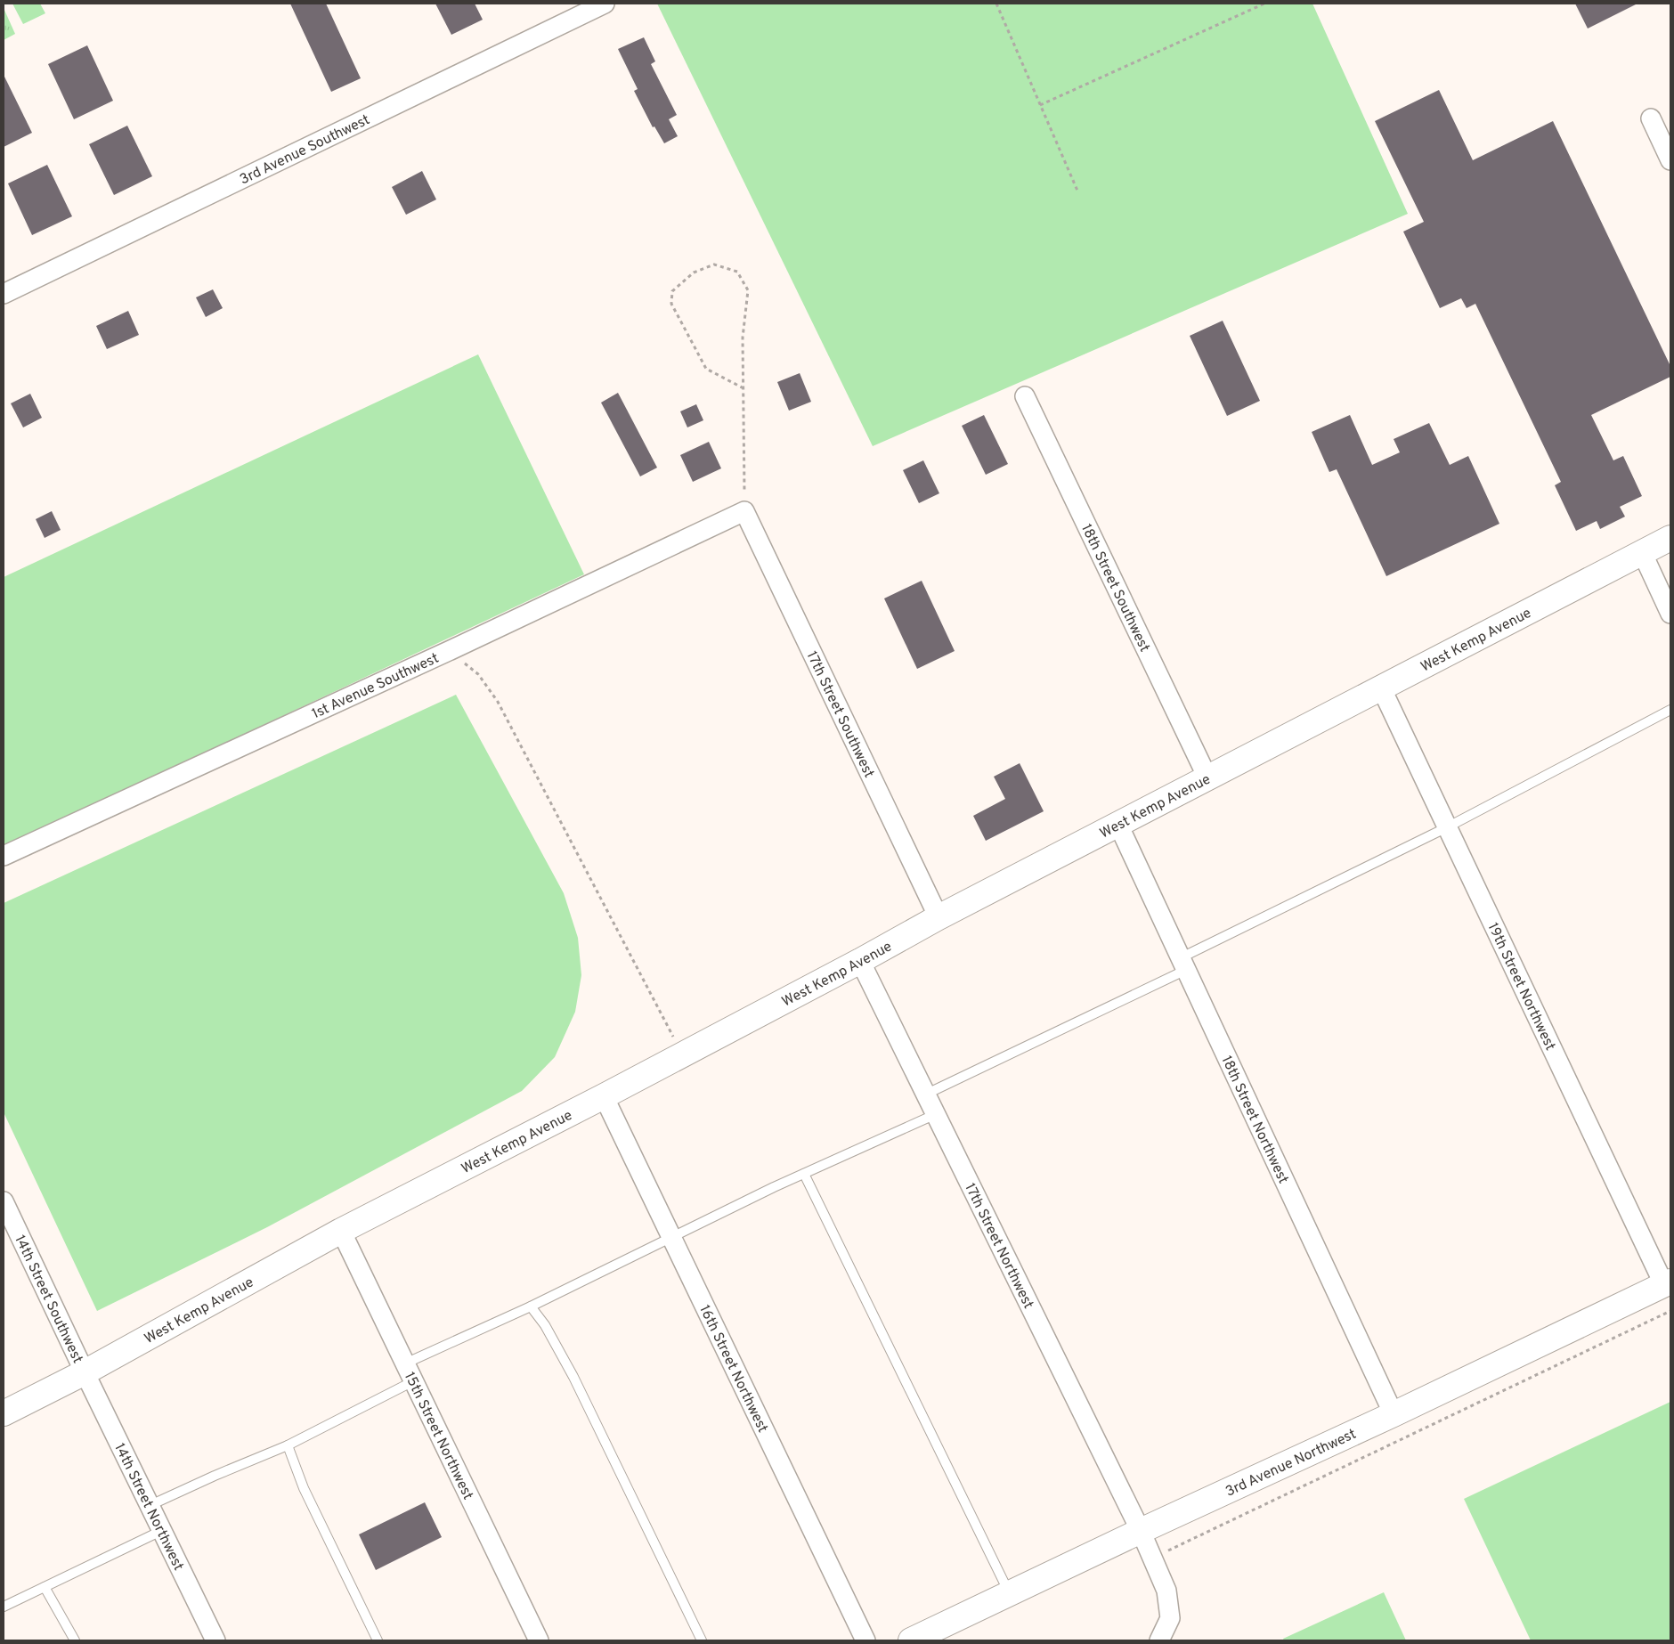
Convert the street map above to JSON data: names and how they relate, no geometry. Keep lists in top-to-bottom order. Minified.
{"streets":{"street":["3rd Avenue Southwest","18th Street Southwest","West Kemp Avenue","1st Avenue Southwest","17th Street Southwest","19th Street Northwest","18th Street Northwest","17th Street Northwest","14th Street Southwest","16th Street Northwest","15th Street Northwest","3rd Avenue Northwest","14th Street Northwest"]},"crossings":[["18th Street Southwest","West Kemp Avenue"],["West Kemp Avenue","17th Street Southwest"],["West Kemp Avenue","19th Street Northwest"],["West Kemp Avenue","18th Street Northwest"],["West Kemp Avenue","17th Street Northwest"],["West Kemp Avenue","14th Street Southwest"],["West Kemp Avenue","16th Street Northwest"],["West Kemp Avenue","15th Street Northwest"],["West Kemp Avenue","14th Street Northwest"],["1st Avenue Southwest","17th Street Southwest"],["19th Street Northwest","3rd Avenue Northwest"],["18th Street Northwest","3rd Avenue Northwest"],["17th Street Northwest","3rd Avenue Northwest"],["14th Street Southwest","14th Street Northwest"]]}
